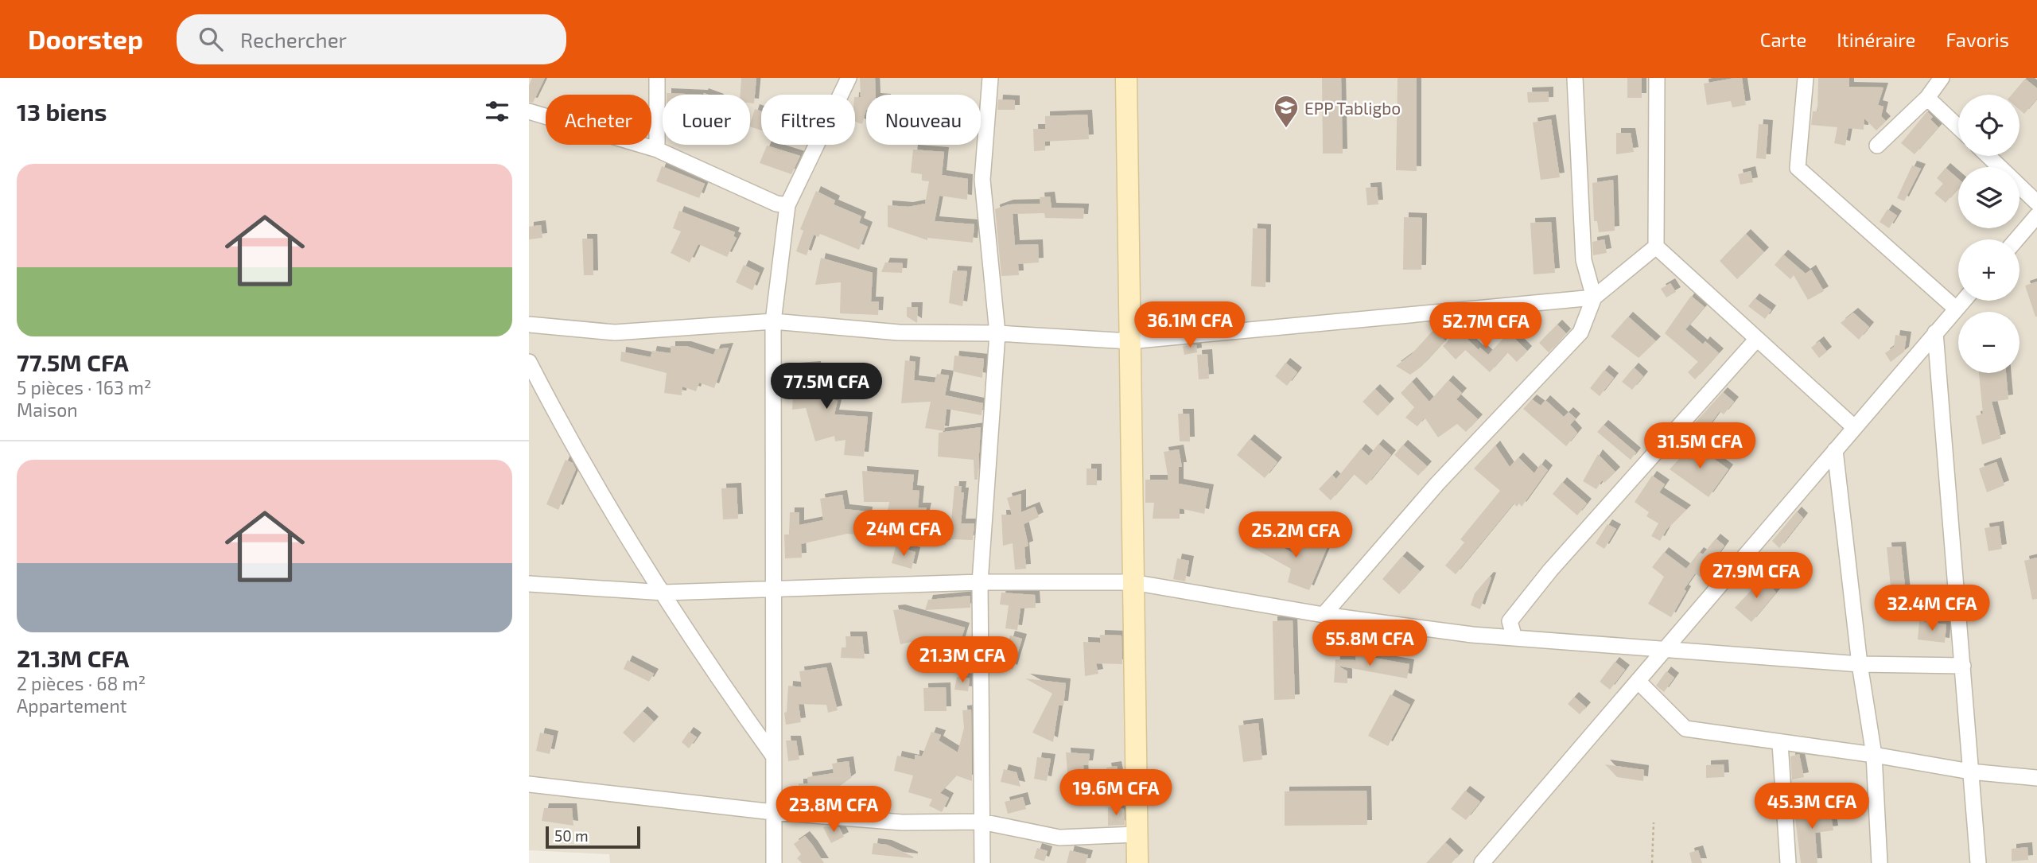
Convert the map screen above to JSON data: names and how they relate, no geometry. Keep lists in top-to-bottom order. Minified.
{"places":{"school or university":["EPP Tabligbo"]},"scale_bar":"50 m","page":{"header":"Doorstep","search":"Rechercher","nav":["Carte","Itinéraire","Favoris"],"heading":"13 biens","map_buttons":["+","−"],"chip":["Acheter","Louer","Filtres","Nouveau"],"list":[{"name":"77.5M CFA","note":"5 pièces · 163 m² · Maison"},{"name":"21.3M CFA","note":"2 pièces · 68 m² · Appartement"}],"price":["36.1M CFA","52.7M CFA","77.5M CFA","31.5M CFA","24M CFA","25.2M CFA","27.9M CFA","32.4M CFA","55.8M CFA","21.3M CFA","19.6M CFA","45.3M CFA","23.8M CFA"],"scale":"50 m"}}
